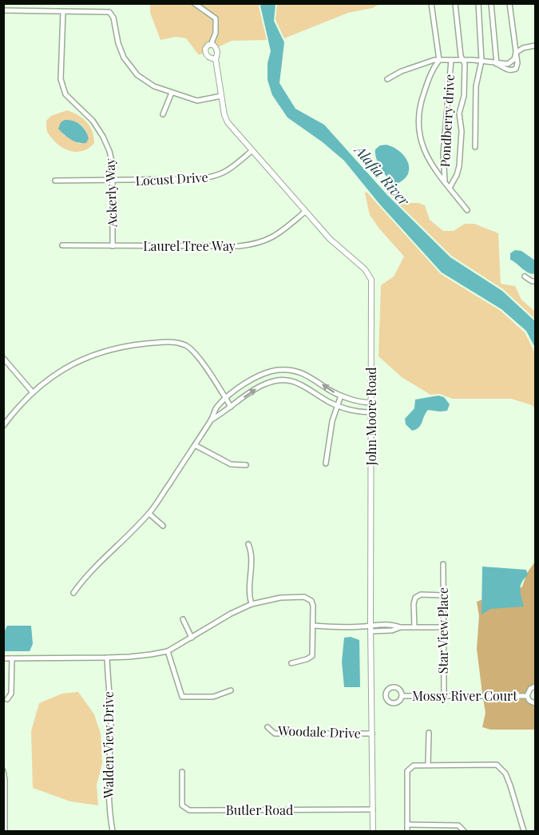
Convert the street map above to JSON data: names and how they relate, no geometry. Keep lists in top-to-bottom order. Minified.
{"streets":{"street":["Pondberry drive","Locust Drive","Ackerly Way","Laurel Tree Way","John Moore Road","Star View Place","Mossy River Court","Woodale Drive","Walden View Drive","Butler Road"]},"crossings":[["Locust Drive","Ackerly Way"],["Locust Drive","John Moore Road"],["Ackerly Way","Laurel Tree Way"],["Laurel Tree Way","John Moore Road"],["John Moore Road","Woodale Drive"],["John Moore Road","Butler Road"],["Star View Place","Mossy River Court"]],"water":["Alafia River"]}
